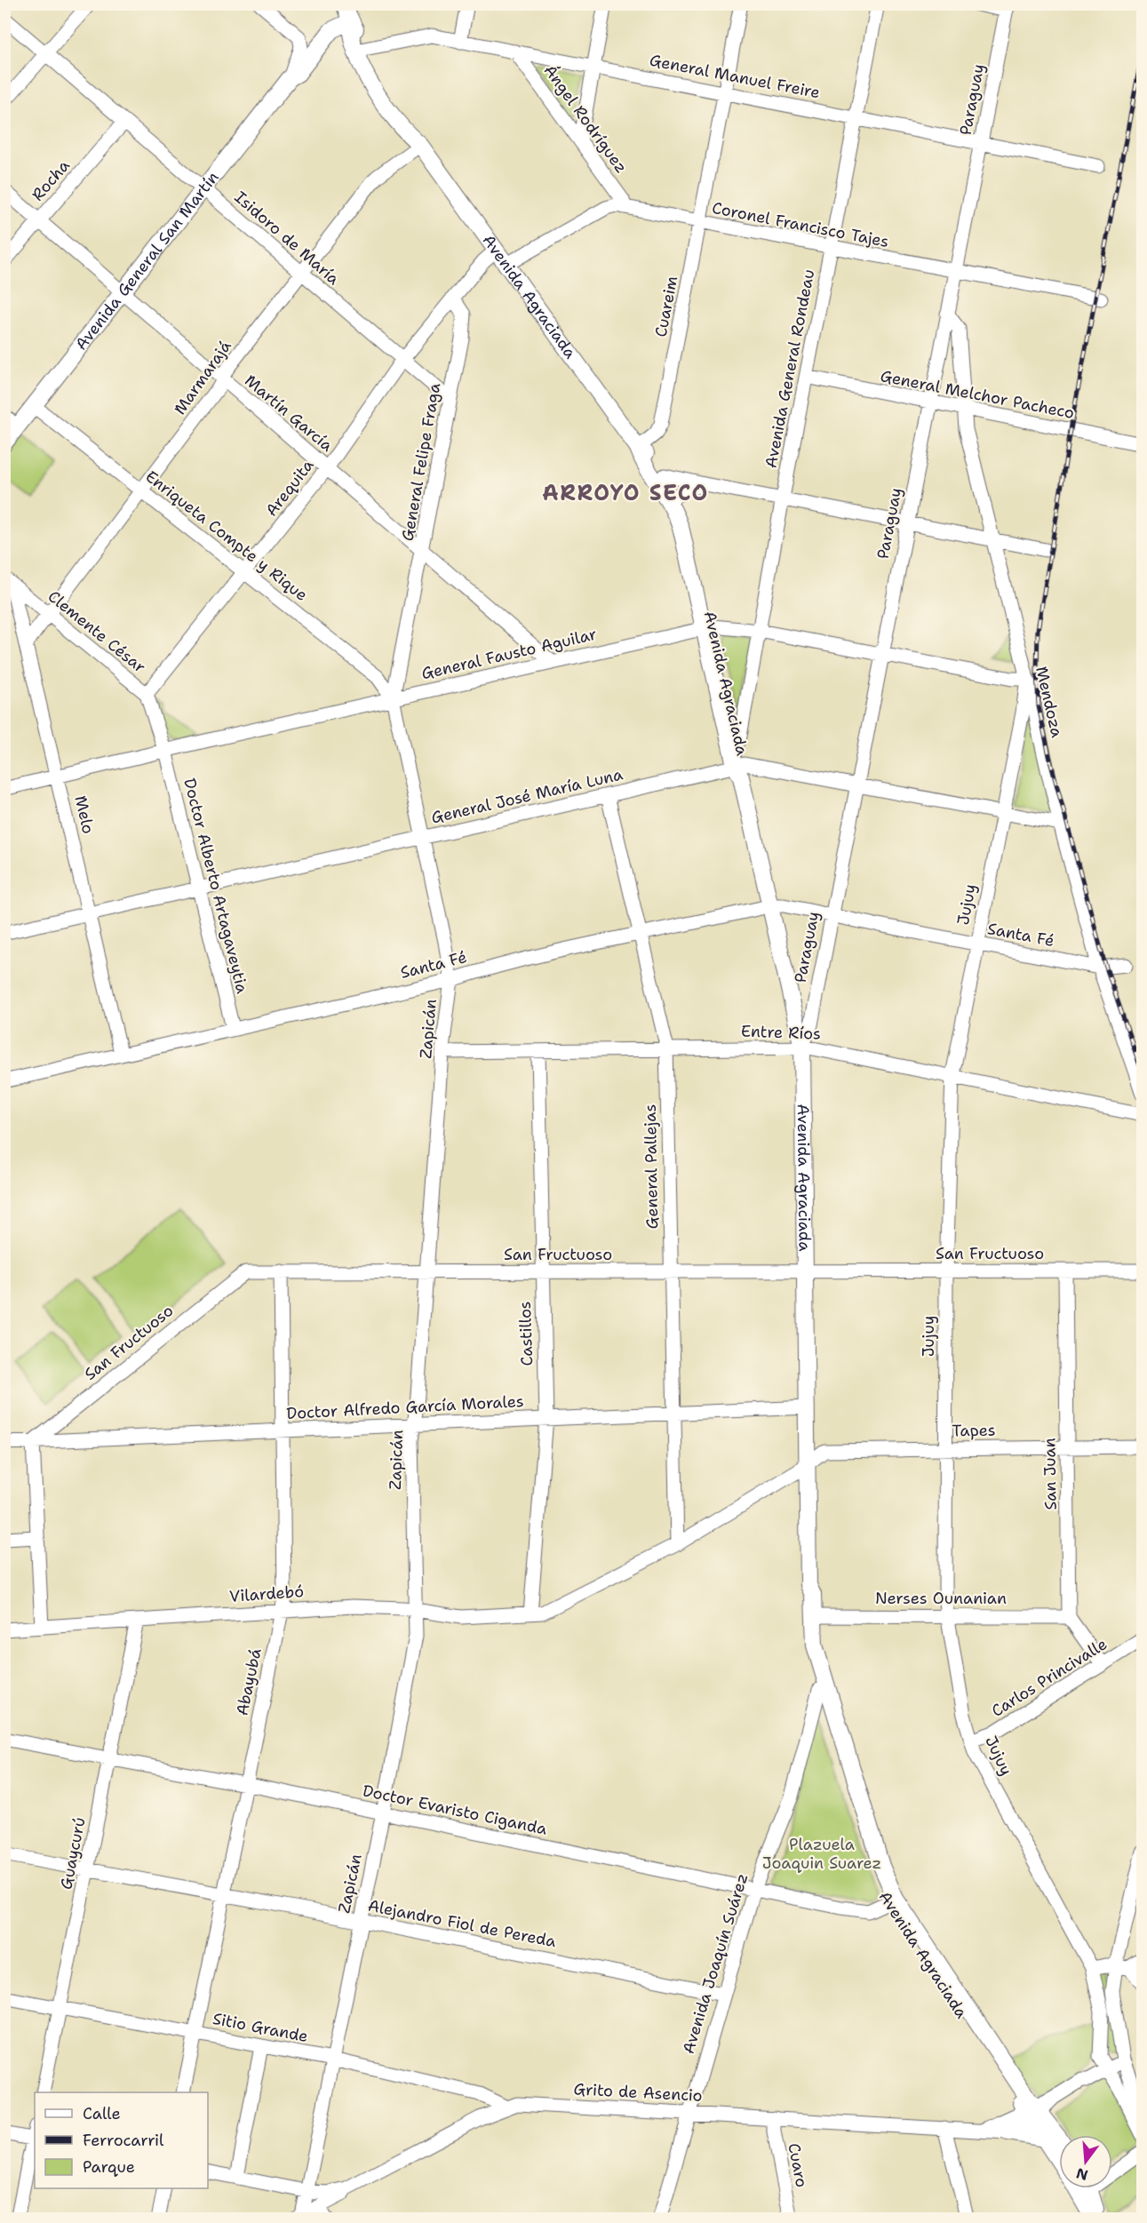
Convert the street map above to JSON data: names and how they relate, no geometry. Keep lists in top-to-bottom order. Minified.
{"streets":{"main road":["Avenida General San Martín","Avenida Agraciada"],"street":["General Manuel Freire","Paraguay","Ángel Rodríguez","Rocha","Coronel Francisco Tajes","Isidoro de María","Cuareim","Avenida General Rondeau","Marmarajá","General Melchor Pacheco","Martín García","General Felipe Fraga","Arequita","Enriqueta Compte y Rique","Clemente César","General Fausto Aguilar","Mendoza","General José María Luna","Melo","Doctor Alberto Artagaveytia","Jujuy","Santa Fé","Zapicán","Entre Ríos","General Pallejas","San Fructuoso","Castillos","Doctor Alfredo García Morales","Tapes","San Juan","Vilardebó","Nerses Ounanian","Carlos Princivalle","Abayubá","Doctor Evaristo Ciganda","Guaycurú","Alejandro Fiol de Pereda","Avenida Joaquín Suárez","Sitio Grande","Grito de Asencio","Cuaro"]},"crossings":[["General Manuel Freire","Paraguay"],["General Manuel Freire","Ángel Rodríguez"],["General Manuel Freire","Avenida Agraciada"],["General Manuel Freire","Cuareim"],["General Manuel Freire","Avenida General Rondeau"],["Paraguay","Coronel Francisco Tajes"],["Paraguay","Avenida Agraciada"],["Paraguay","General Melchor Pacheco"],["Paraguay","General Fausto Aguilar"],["Paraguay","Mendoza"],["Paraguay","General José María Luna"],["Paraguay","Santa Fé"],["Paraguay","Entre Ríos"],["Ángel Rodríguez","Coronel Francisco Tajes"],["Rocha","Isidoro de María"],["Rocha","Martín García"],["Coronel Francisco Tajes","Avenida Agraciada"],["Coronel Francisco Tajes","Cuareim"],["Coronel Francisco Tajes","Avenida General Rondeau"],["Isidoro de María","Avenida General San Martín"],["Isidoro de María","Marmarajá"],["Isidoro de María","General Felipe Fraga"],["Isidoro de María","Arequita"],["Avenida General San Martín","Avenida Agraciada"],["Avenida General San Martín","Martín García"],["Avenida General San Martín","Enriqueta Compte y Rique"],["Avenida Agraciada","Cuareim"],["Avenida Agraciada","Avenida General Rondeau"],["Avenida Agraciada","Marmarajá"],["Avenida Agraciada","General Fausto Aguilar"],["Avenida Agraciada","General José María Luna"],["Avenida Agraciada","Santa Fé"],["Avenida Agraciada","Entre Ríos"],["Avenida Agraciada","San Fructuoso"],["Avenida Agraciada","Doctor Alfredo García Morales"],["Avenida Agraciada","Tapes"],["Avenida Agraciada","Nerses Ounanian"],["Avenida Agraciada","Doctor Evaristo Ciganda"],["Avenida Agraciada","Avenida Joaquín Suárez"],["Avenida General Rondeau","General Melchor Pacheco"],["Avenida General Rondeau","General Fausto Aguilar"],["Marmarajá","Martín García"],["Marmarajá","Enriqueta Compte y Rique"],["Marmarajá","Clemente César"],["Marmarajá","Melo"],["General Melchor Pacheco","Mendoza"],["Martín García","General Felipe Fraga"],["Martín García","Arequita"],["Martín García","General Fausto Aguilar"],["General Felipe Fraga","Arequita"],["General Felipe Fraga","Enriqueta Compte y Rique"],["General Felipe Fraga","General Fausto Aguilar"],["General Felipe Fraga","Zapicán"],["Arequita","Enriqueta Compte y Rique"],["Arequita","Clemente César"],["Enriqueta Compte y Rique","General Fausto Aguilar"],["Enriqueta Compte y Rique","Zapicán"],["Clemente César","General Fausto Aguilar"],["Clemente César","Melo"],["Clemente César","Doctor Alberto Artagaveytia"],["General Fausto Aguilar","Mendoza"],["General Fausto Aguilar","Melo"],["General Fausto Aguilar","Doctor Alberto Artagaveytia"],["General Fausto Aguilar","Jujuy"],["General Fausto Aguilar","Zapicán"],["Mendoza","General José María Luna"],["Mendoza","Jujuy"],["Mendoza","Santa Fé"],["General José María Luna","Melo"],["General José María Luna","Doctor Alberto Artagaveytia"],["General José María Luna","Jujuy"],["General José María Luna","Zapicán"],["General José María Luna","General Pallejas"],["Melo","Santa Fé"],["Doctor Alberto Artagaveytia","Santa Fé"],["Jujuy","Santa Fé"],["Jujuy","Entre Ríos"],["Jujuy","San Fructuoso"],["Jujuy","Tapes"],["Jujuy","Nerses Ounanian"],["Jujuy","Carlos Princivalle"],["Santa Fé","Zapicán"],["Santa Fé","General Pallejas"],["Zapicán","Entre Ríos"],["Zapicán","San Fructuoso"],["Zapicán","Doctor Alfredo García Morales"],["Zapicán","Vilardebó"],["Zapicán","Doctor Evaristo Ciganda"],["Zapicán","Alejandro Fiol de Pereda"],["Zapicán","Sitio Grande"],["Zapicán","Grito de Asencio"],["Entre Ríos","General Pallejas"],["Entre Ríos","Castillos"],["General Pallejas","San Fructuoso"],["General Pallejas","Doctor Alfredo García Morales"],["General Pallejas","Tapes"],["General Pallejas","Vilardebó"],["San Fructuoso","Castillos"],["San Fructuoso","Doctor Alfredo García Morales"],["San Fructuoso","San Juan"],["San Fructuoso","Abayubá"],["Castillos","Doctor Alfredo García Morales"],["Castillos","Vilardebó"],["Doctor Alfredo García Morales","Abayubá"],["Tapes","San Juan"],["Tapes","Vilardebó"],["San Juan","Nerses Ounanian"],["Vilardebó","Abayubá"],["Vilardebó","Guaycurú"],["Abayubá","Doctor Evaristo Ciganda"],["Abayubá","Alejandro Fiol de Pereda"],["Abayubá","Sitio Grande"],["Doctor Evaristo Ciganda","Guaycurú"],["Doctor Evaristo Ciganda","Avenida Joaquín Suárez"],["Guaycurú","Alejandro Fiol de Pereda"],["Guaycurú","Sitio Grande"],["Alejandro Fiol de Pereda","Avenida Joaquín Suárez"],["Avenida Joaquín Suárez","Grito de Asencio"],["Sitio Grande","Grito de Asencio"],["Grito de Asencio","Cuaro"]],"districts":["ARROYO SECO"],"parks":["Plazuela Joaquin Suarez"],"legend":["Calle","Ferrocarril","Parque"],"north":"bottom"}
